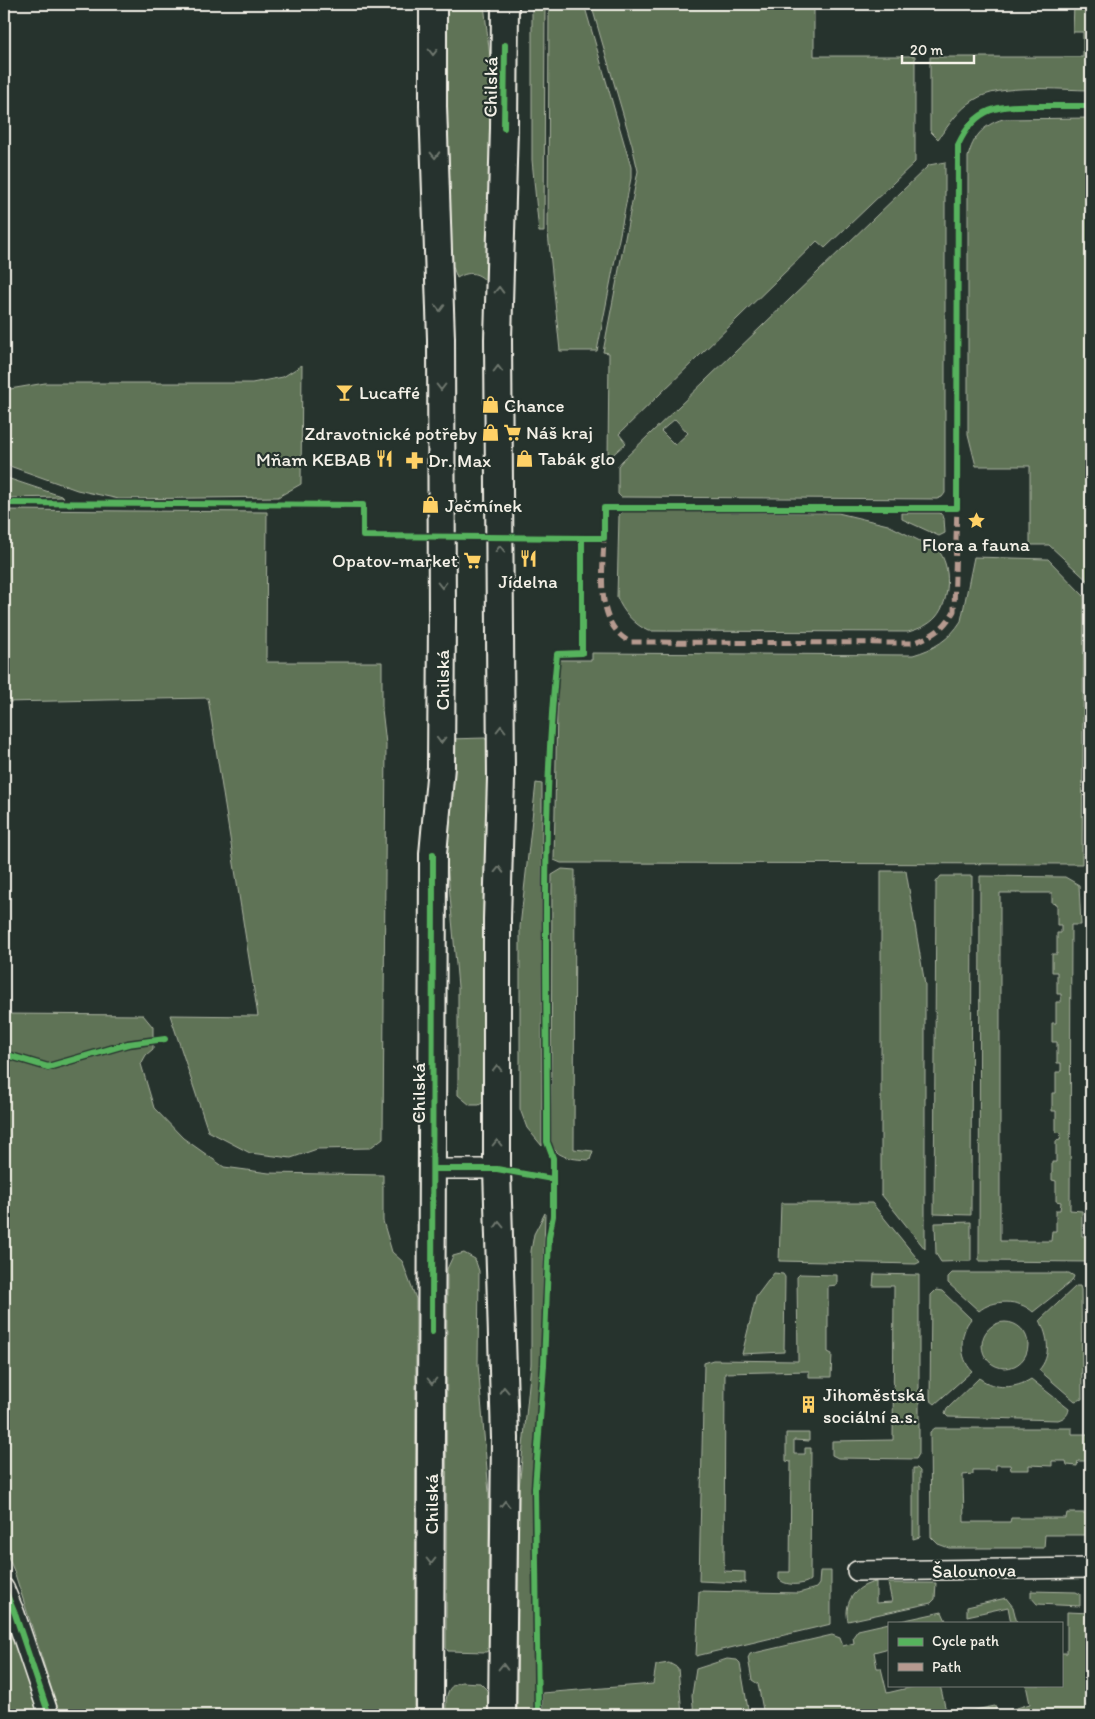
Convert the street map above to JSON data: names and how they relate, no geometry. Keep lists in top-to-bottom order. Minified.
{"streets":{"main road":["Chilská"],"street":["Šalounova"]},"places":{"bar":["Lucaffé"],"shop":["Chance","Zdravotnické potřeby","Tabák glo","Ječmínek"],"supermarket":["Náš kraj","Opatov-market"],"restaurant":["Mňam KEBAB","Jídelna"],"pharmacy":["Dr. Max"],"place":["Flora a fauna"],"building":["Jihoměstská sociální a.s."]},"legend":["Cycle path","Path"],"scale_bar":"20 m"}
